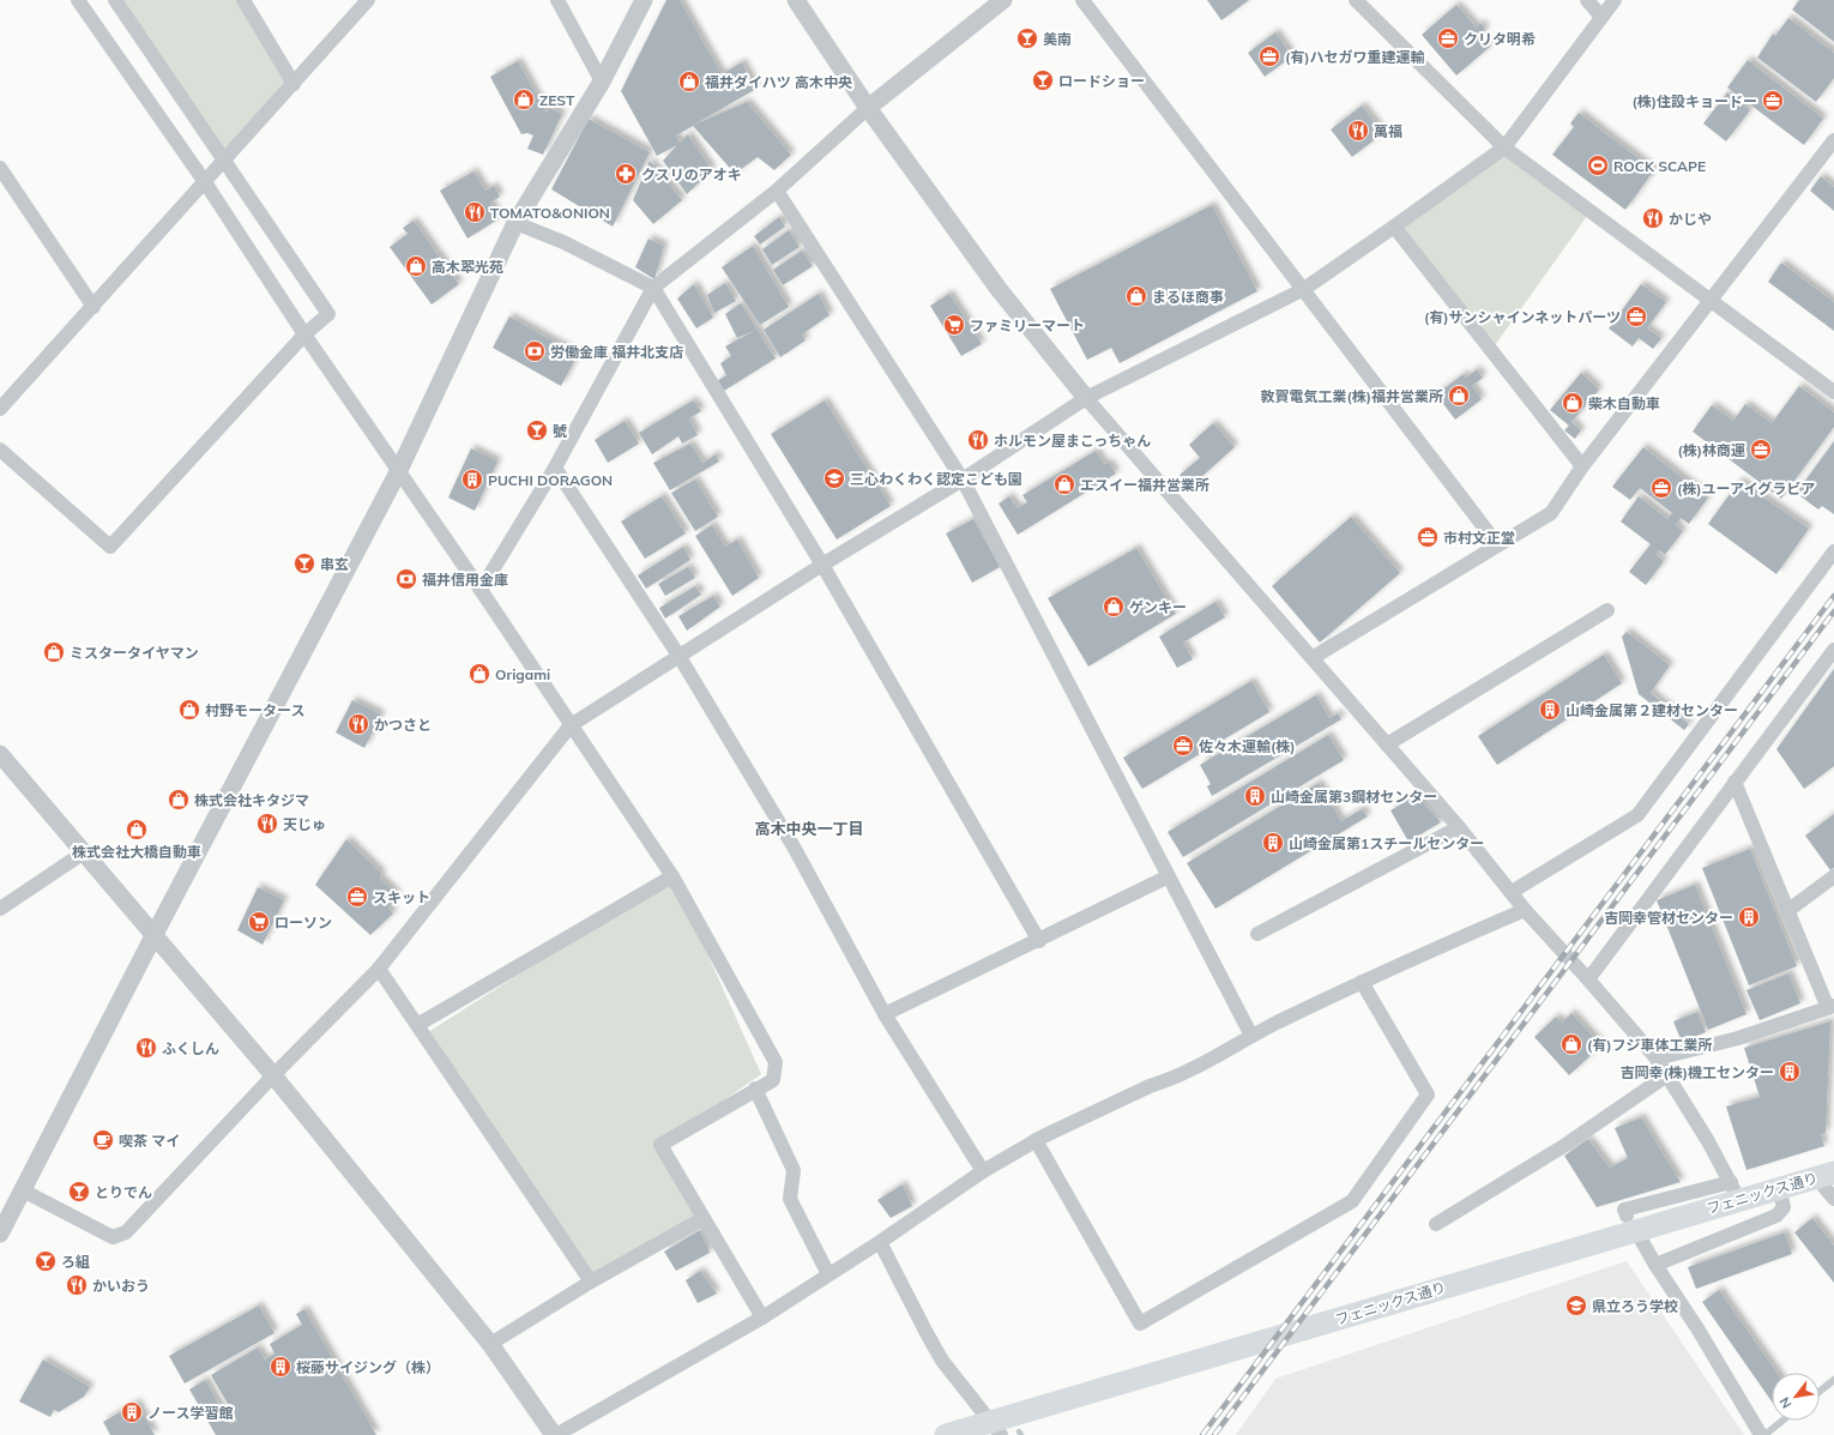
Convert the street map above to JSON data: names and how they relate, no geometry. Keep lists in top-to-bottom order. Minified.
{"streets":{"main road":["フェニックス通り"]},"districts":["高木中央一丁目"],"places":{"bar":["美南","ロードショー","號","串玄","とりでん","ろ組"],"office":["クリタ明希","(有)ハセガワ重建運輸","(株)住設キョードー","(有)サンシャインネットパーツ","(株)林商運","(株)ユーアイグラビア","市村文正堂","佐々木運輸(株)","スキット"],"shop":["福井ダイハツ 高木中央","ZEST","高木翆光苑","まるほ商事","敦賀電気工業(株)福井営業所","柴木自動車","エスイー福井営業所","ゲンキー","ミスタータイヤマン","Origami","村野モータース","株式会社キタジマ","株式会社大橋自動車","(有)フジ車体工業所"],"restaurant":["萬福","TOMATO&ONION","かじや","ホルモン屋まこっちゃん","かつさと","天じゅ","ふくしん","かいおう"],"sports":["ROCK SCAPE"],"pharmacy":["クスリのアオキ"],"supermarket":["ファミリーマート","ローソン"],"bank":["労働金庫 福井北支店","福井信用金庫"],"school or university":["三心わくわく認定こども園","県立ろう学校"],"building":["PUCHI DORAGON","山崎金属第２建材センター","山崎金属第3鋼材センター","山崎金属第1スチールセンター","吉岡幸管材センター","吉岡幸(株)機工センター","桜藤サイジング（株）","ノース学習館"],"cafe":["喫茶 マイ"]},"north":"bottom left"}
